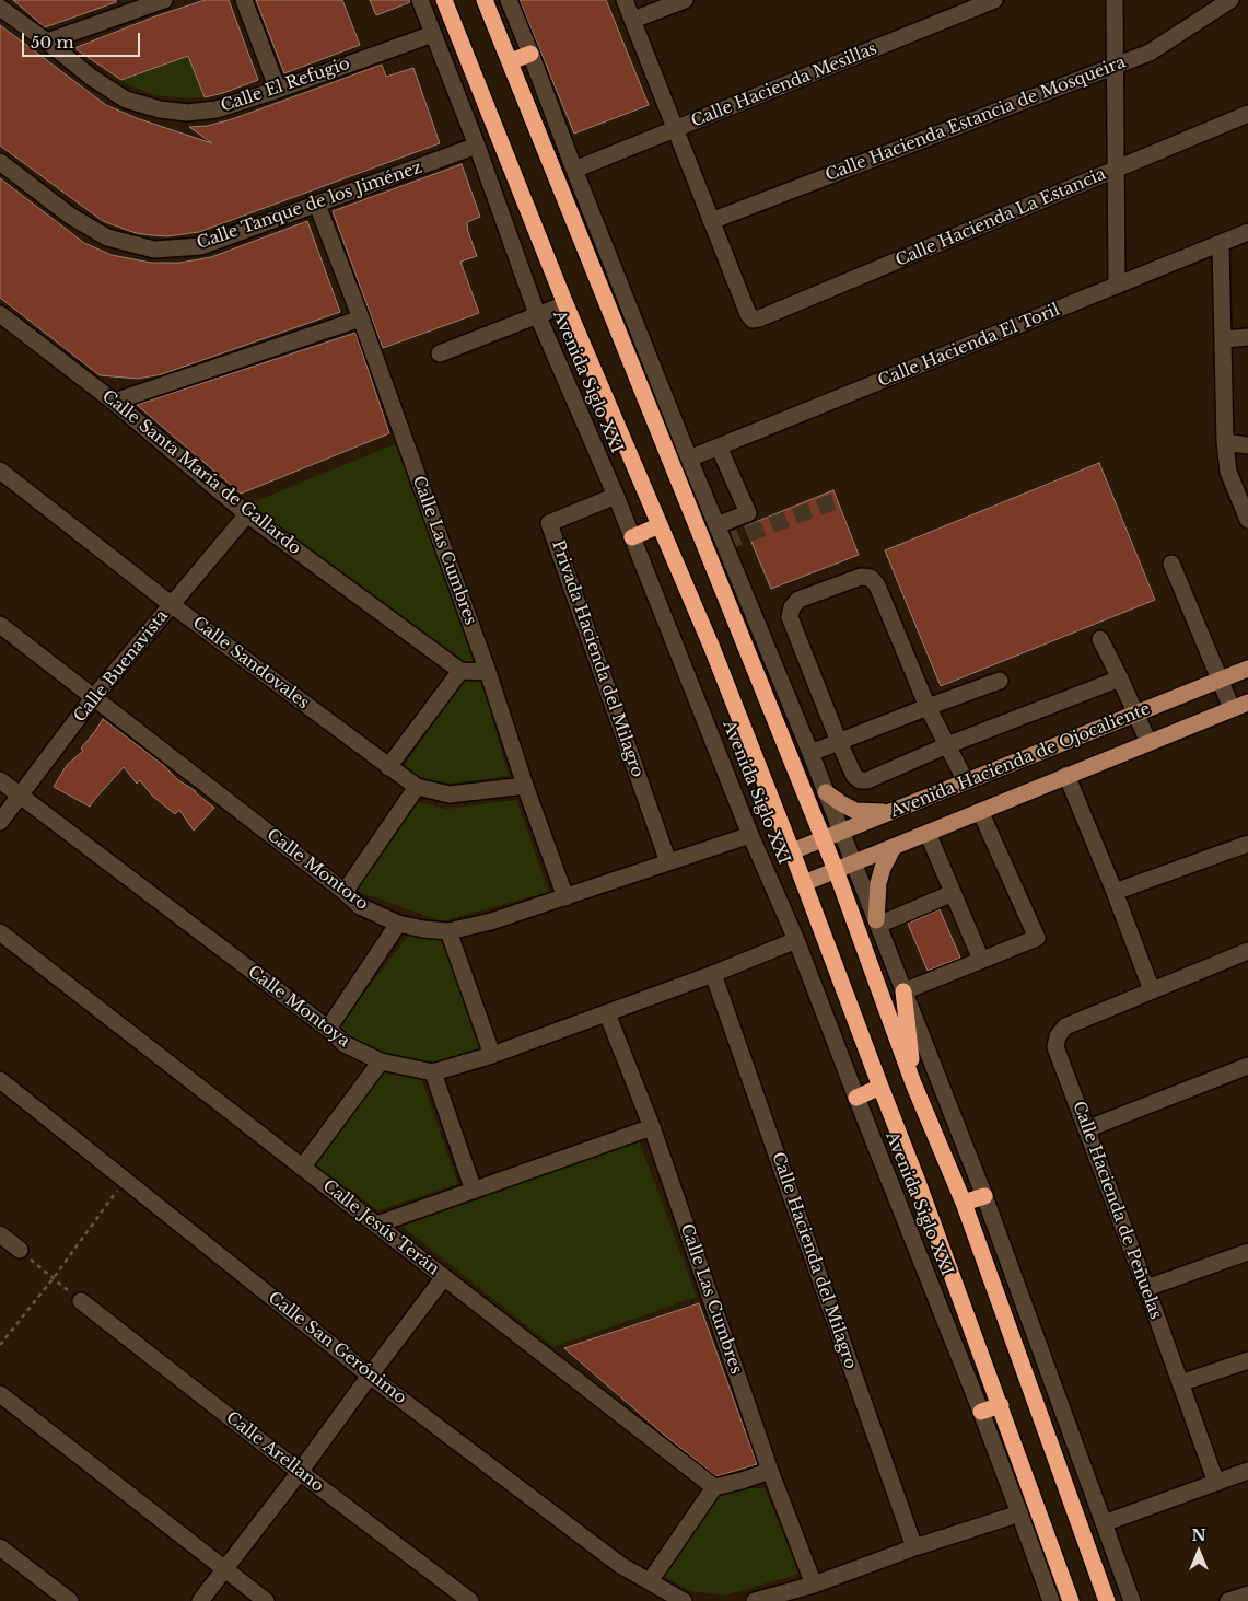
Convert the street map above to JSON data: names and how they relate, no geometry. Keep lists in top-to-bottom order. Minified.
{"streets":{"highway":["Avenida Siglo XXI"],"main road":["Avenida Hacienda de Ojocaliente"],"street":["Calle El Refugio","Calle Hacienda Mesillas","Calle Hacienda Estancia de Mosqueira","Calle Tanque de los Jiménez","Calle Hacienda La Estancia","Calle Hacienda El Toril","Calle Santa María de Gallardo","Calle Las Cumbres","Privada Hacienda del Milagro","Calle Sandovales","Calle Buenavista","Calle Montoro","Calle Montoya","Calle Hacienda de Peñuelas","Calle Jesús Terán","Calle Hacienda del Milagro","Calle San Gerónimo","Calle Arellano"]},"crossings":[["Calle El Refugio","Avenida Siglo XXI"],["Calle Hacienda Estancia de Mosqueira","Calle Hacienda La Estancia"],["Calle Tanque de los Jiménez","Avenida Siglo XXI"],["Calle Tanque de los Jiménez","Calle Las Cumbres"],["Avenida Siglo XXI","Privada Hacienda del Milagro"],["Avenida Siglo XXI","Avenida Hacienda de Ojocaliente"],["Avenida Siglo XXI","Calle Montoro"],["Avenida Siglo XXI","Calle Montoya"],["Calle Santa María de Gallardo","Calle Buenavista"],["Calle Las Cumbres","Calle Sandovales"],["Calle Las Cumbres","Calle Montoro"],["Calle Las Cumbres","Calle Montoya"],["Privada Hacienda del Milagro","Calle Montoro"],["Calle Sandovales","Calle Buenavista"],["Calle Buenavista","Calle Montoro"],["Calle Buenavista","Calle Montoya"],["Calle Montoya","Calle Hacienda del Milagro"]],"scale_bar":"50 m","north":"top"}
